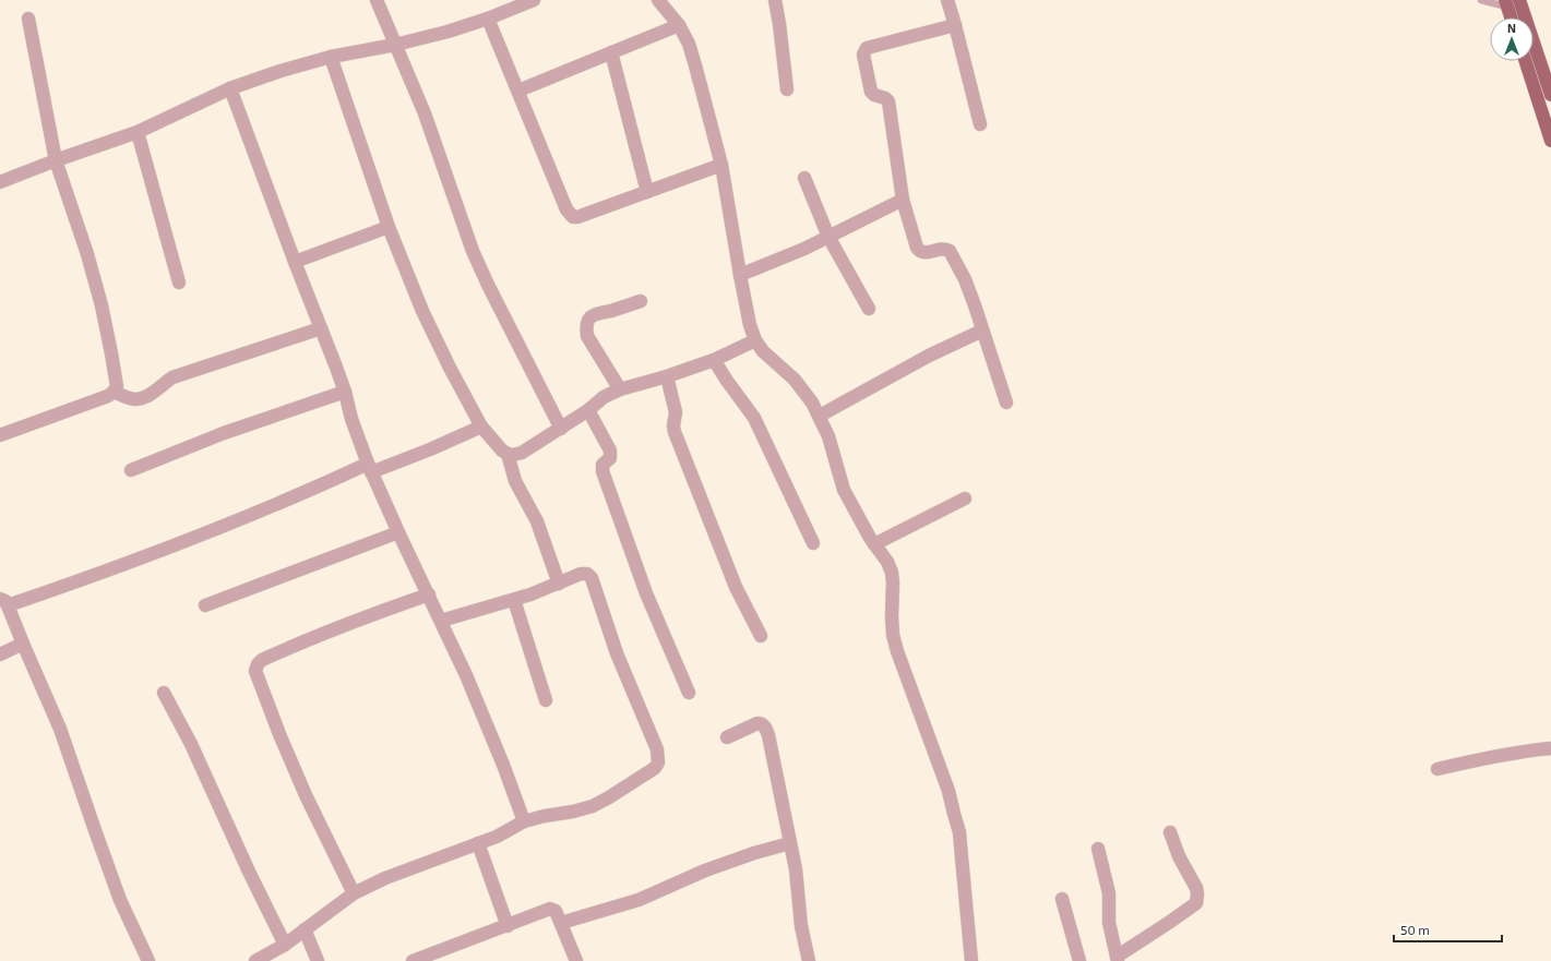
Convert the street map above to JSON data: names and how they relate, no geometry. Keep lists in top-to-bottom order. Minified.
{"scale_bar":"50 m","north":"top"}
